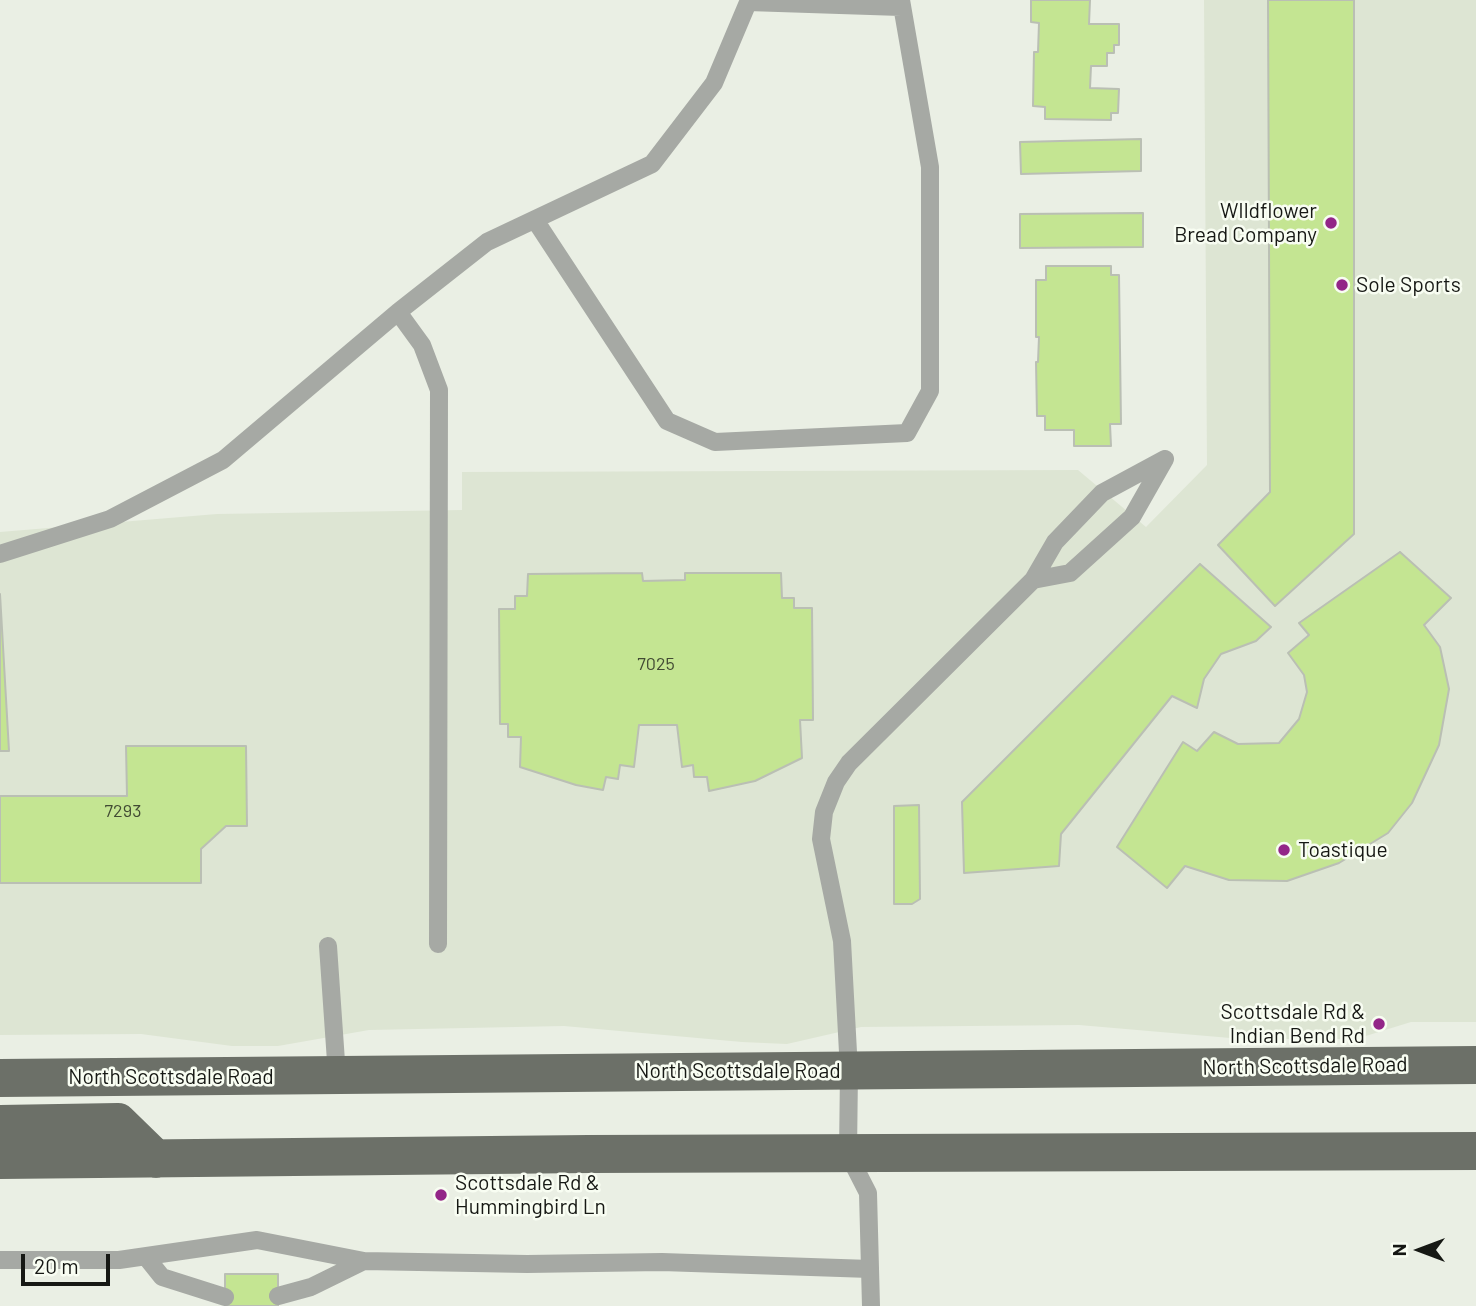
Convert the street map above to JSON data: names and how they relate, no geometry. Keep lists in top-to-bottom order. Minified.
{"streets":{"main road":["North Scottsdale Road"]},"places":["WIldflower Bread Company","Sole Sports","Toastique","Scottsdale Rd & Indian Bend Rd","Scottsdale Rd & Hummingbird Ln"],"house_numbers":["7025","7293"],"scale_bar":"20 m","north":"left"}
